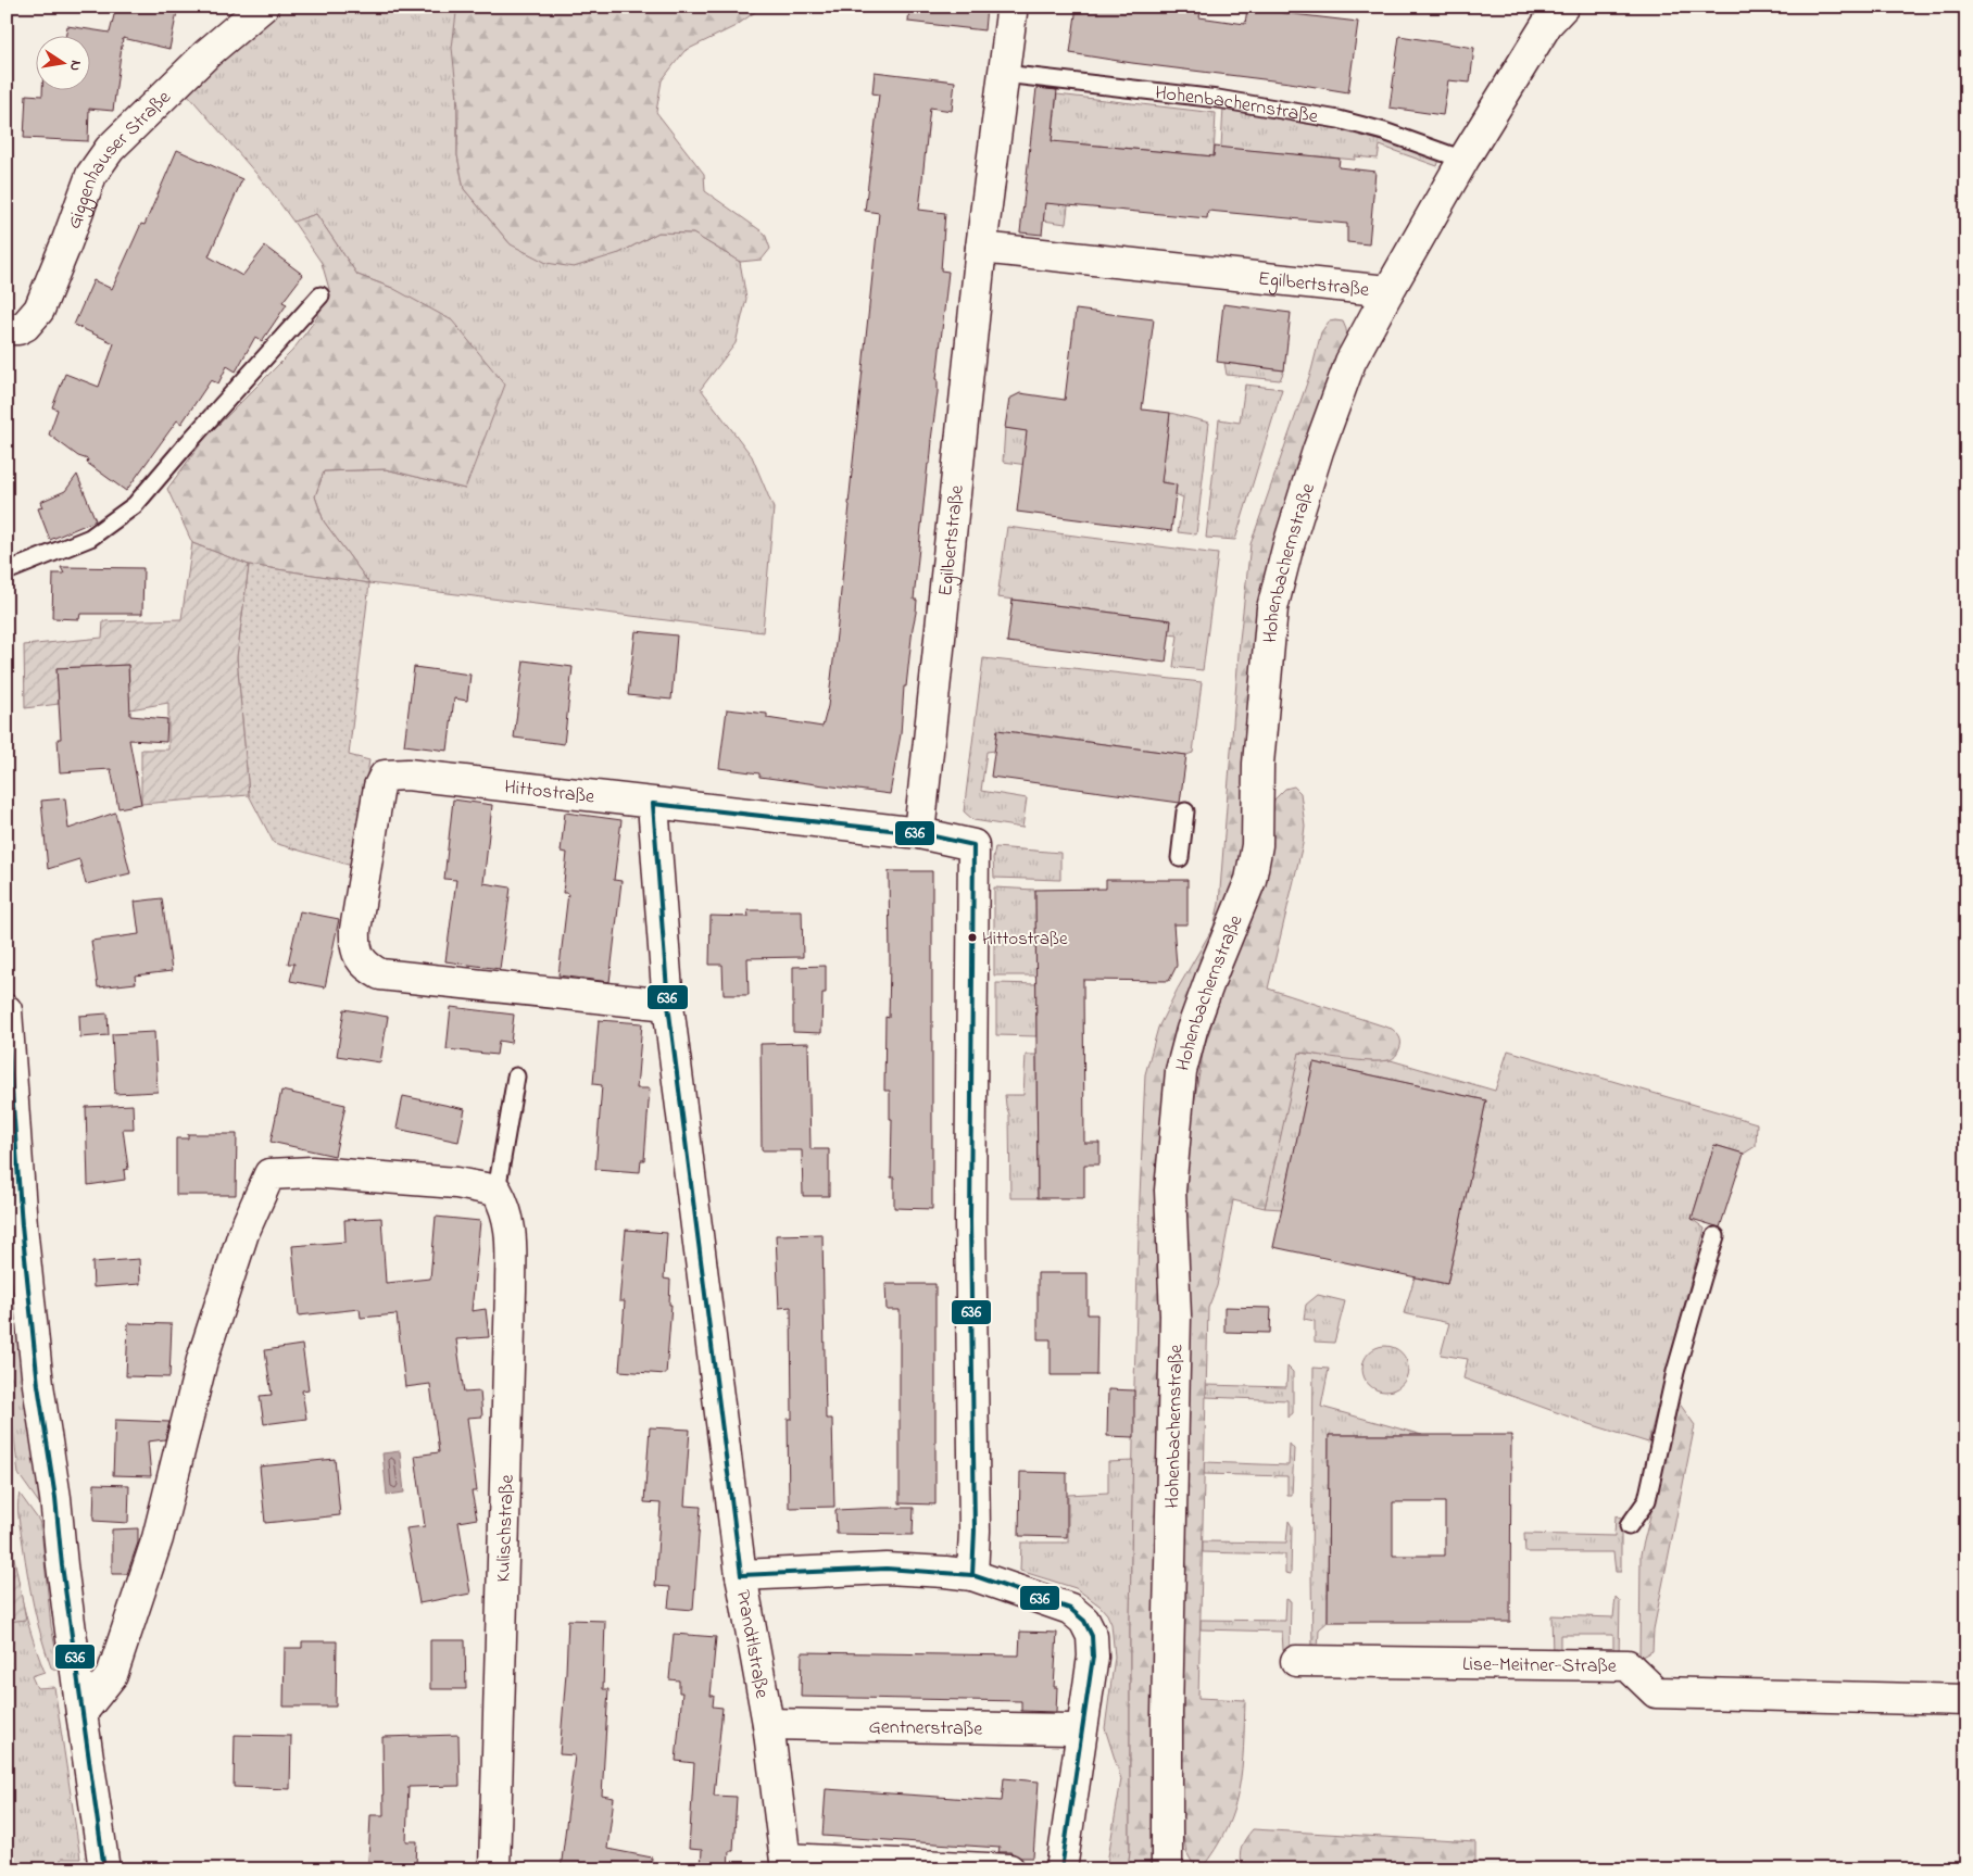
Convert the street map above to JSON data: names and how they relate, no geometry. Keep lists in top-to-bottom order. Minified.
{"streets":{"street":["Hohenbachernstraße","Giggenhauser Straße","Egilbertstraße","Hittostraße","Kulischstraße","Prandtlstraße","Lise-Meitner-Straße","Gentnerstraße"]},"crossings":[["Hohenbachernstraße","Egilbertstraße"],["Egilbertstraße","Hittostraße"],["Hittostraße","Prandtlstraße"],["Prandtlstraße","Gentnerstraße"]],"places":["Hittostraße"],"lines":["transit line 636"],"north":"right"}
